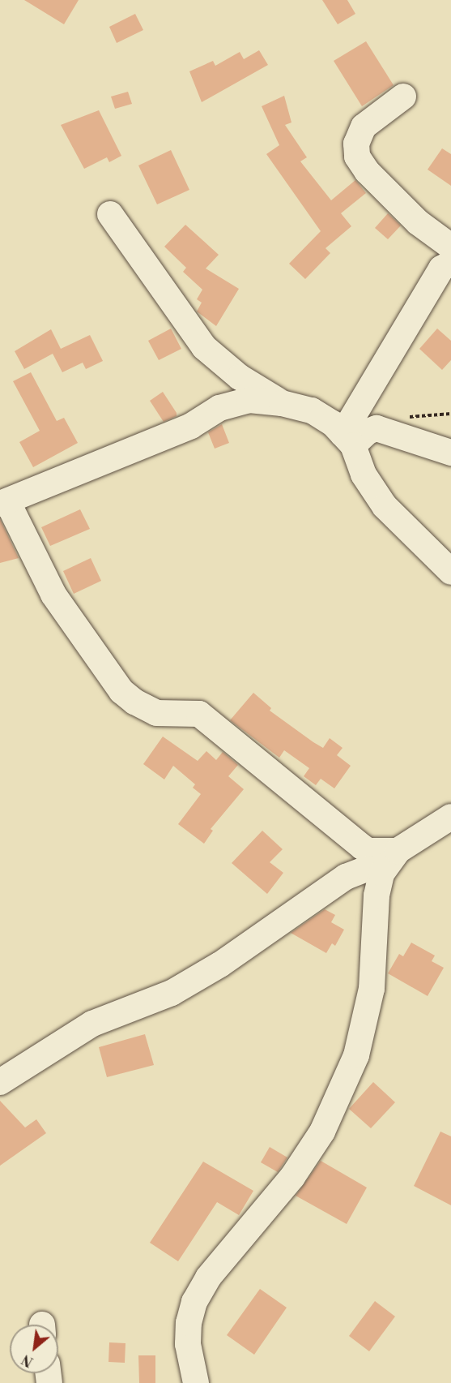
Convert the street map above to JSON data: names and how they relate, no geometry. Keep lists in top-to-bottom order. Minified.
{"north":"bottom left"}
